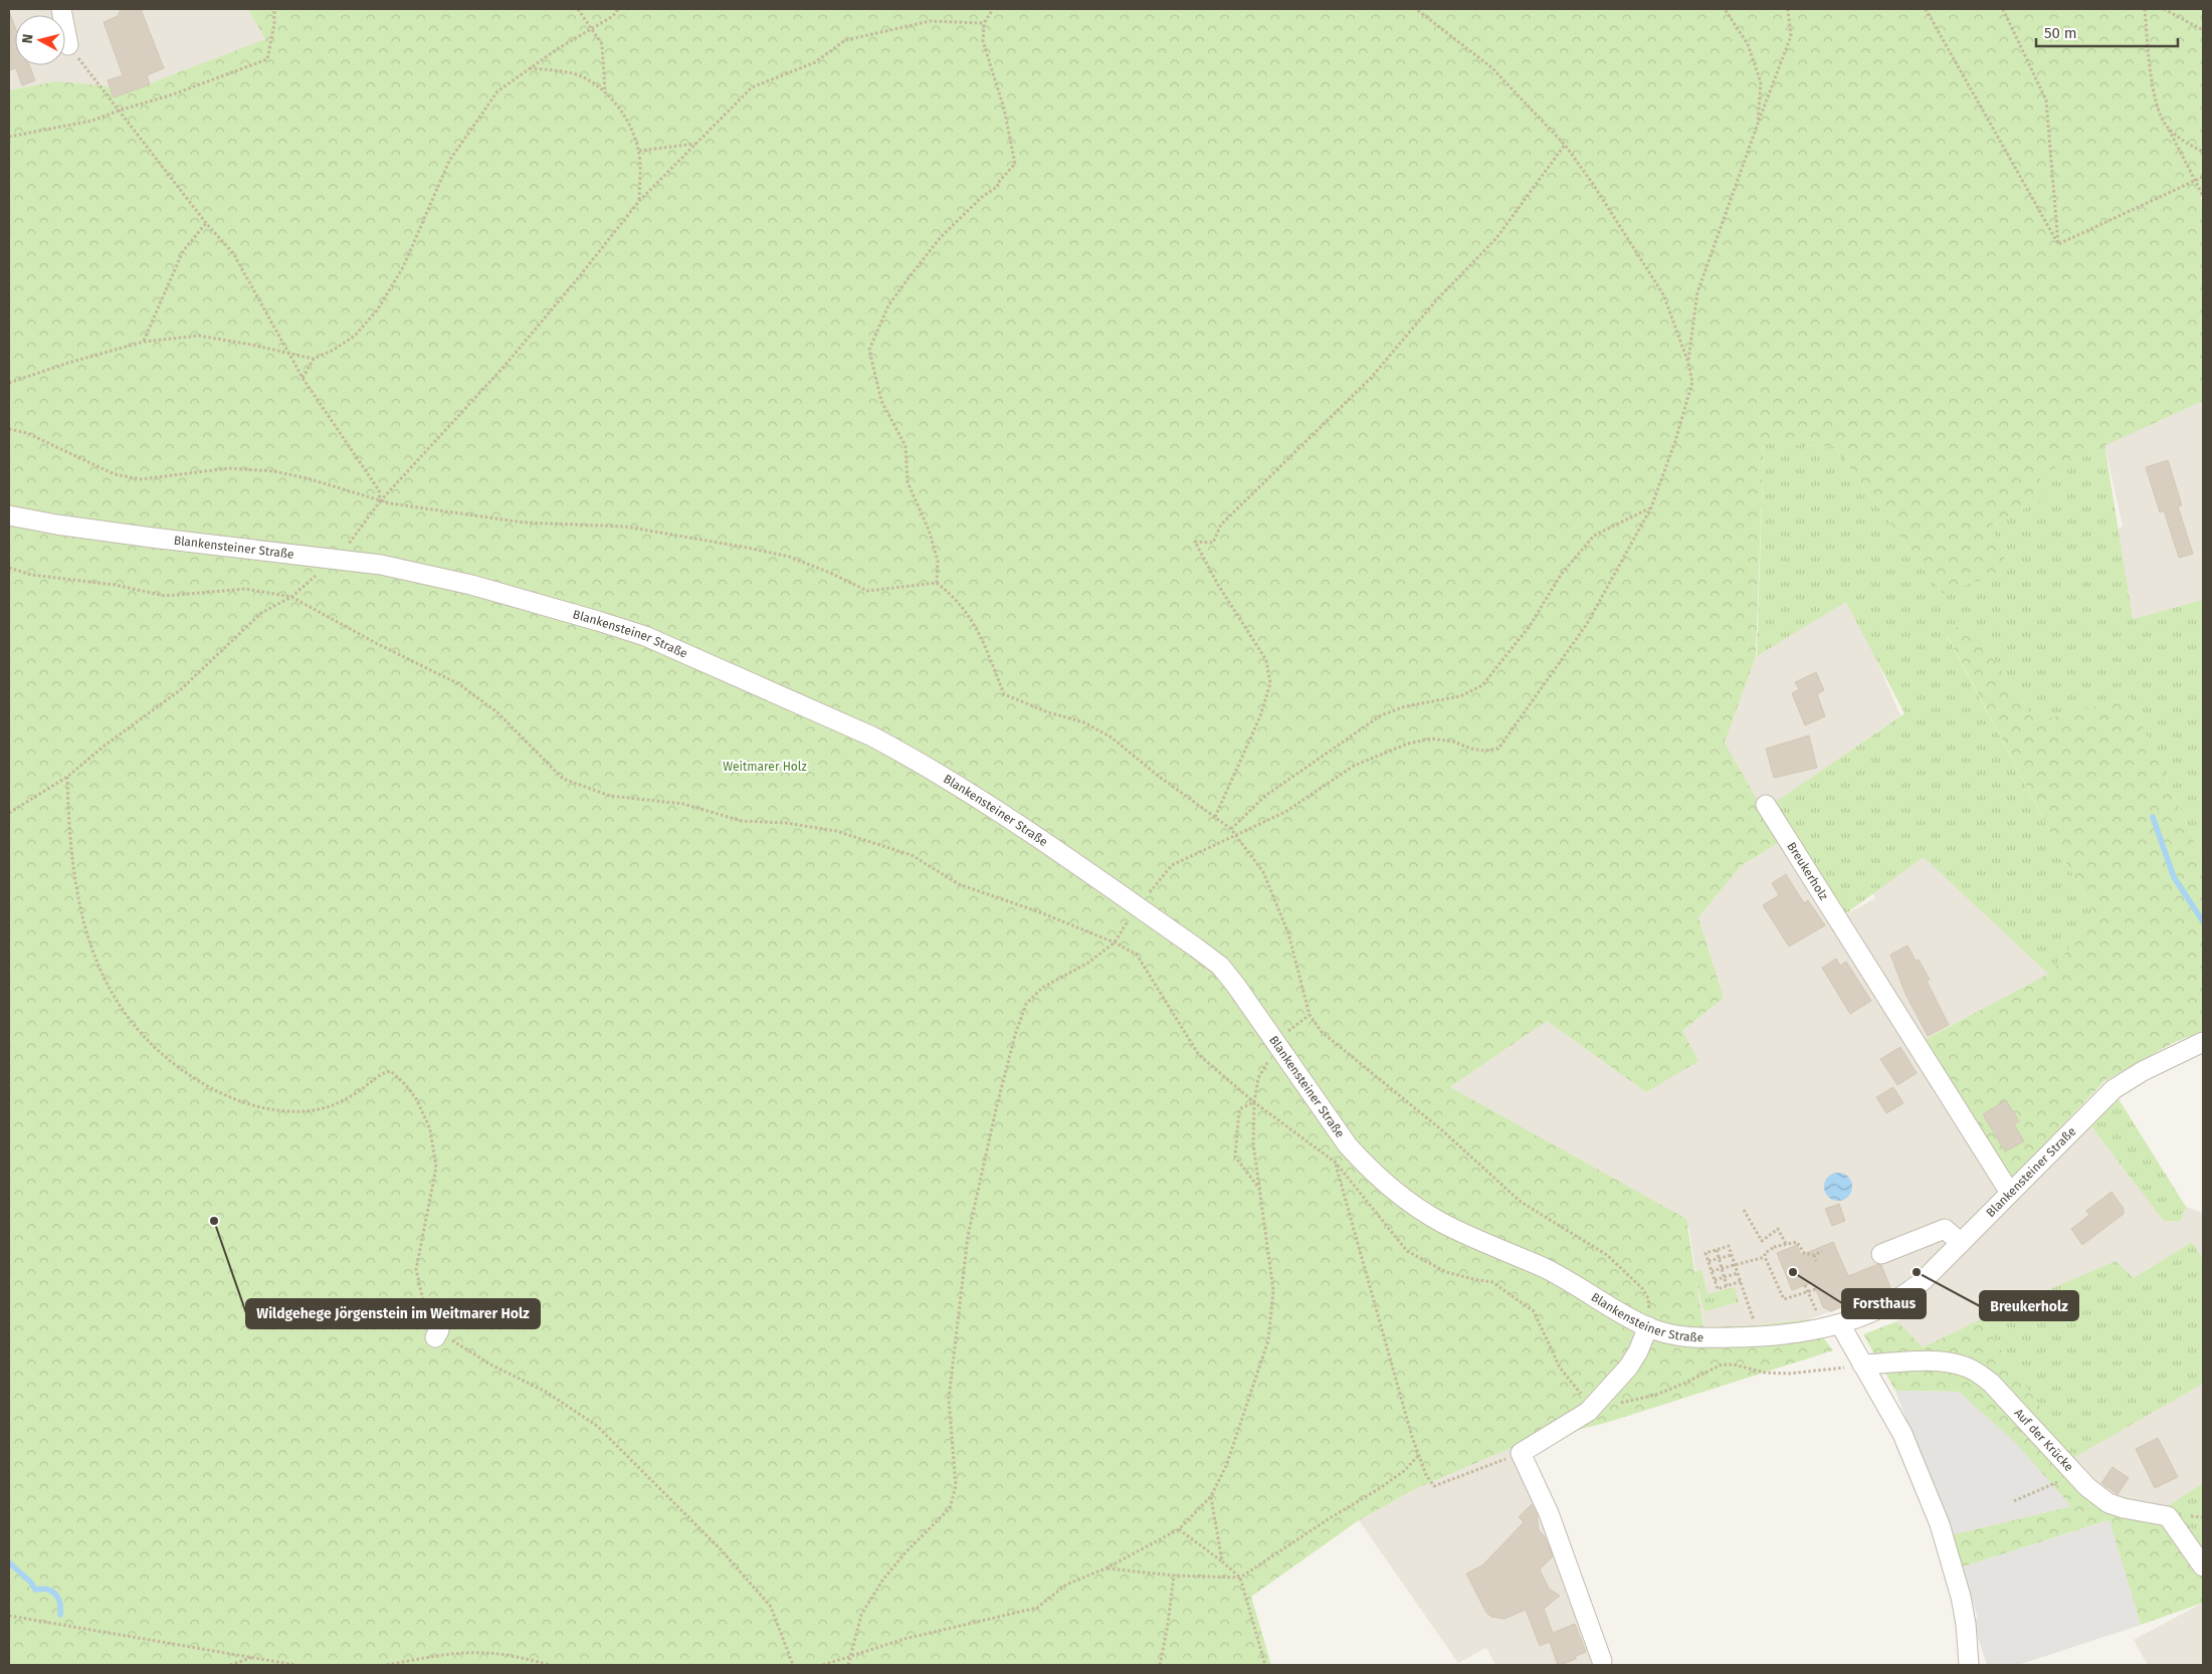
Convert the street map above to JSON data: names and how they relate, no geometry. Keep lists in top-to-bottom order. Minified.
{"streets":{"street":["Blankensteiner Straße","Breukerholz","Auf der Krücke"]},"crossings":[["Blankensteiner Straße","Breukerholz"]],"parks":["Weitmarer Holz"],"places":["Wildgehege Jörgenstein im Weitmarer Holz","Forsthaus","Breukerholz"],"scale_bar":"50 m","north":"left"}
